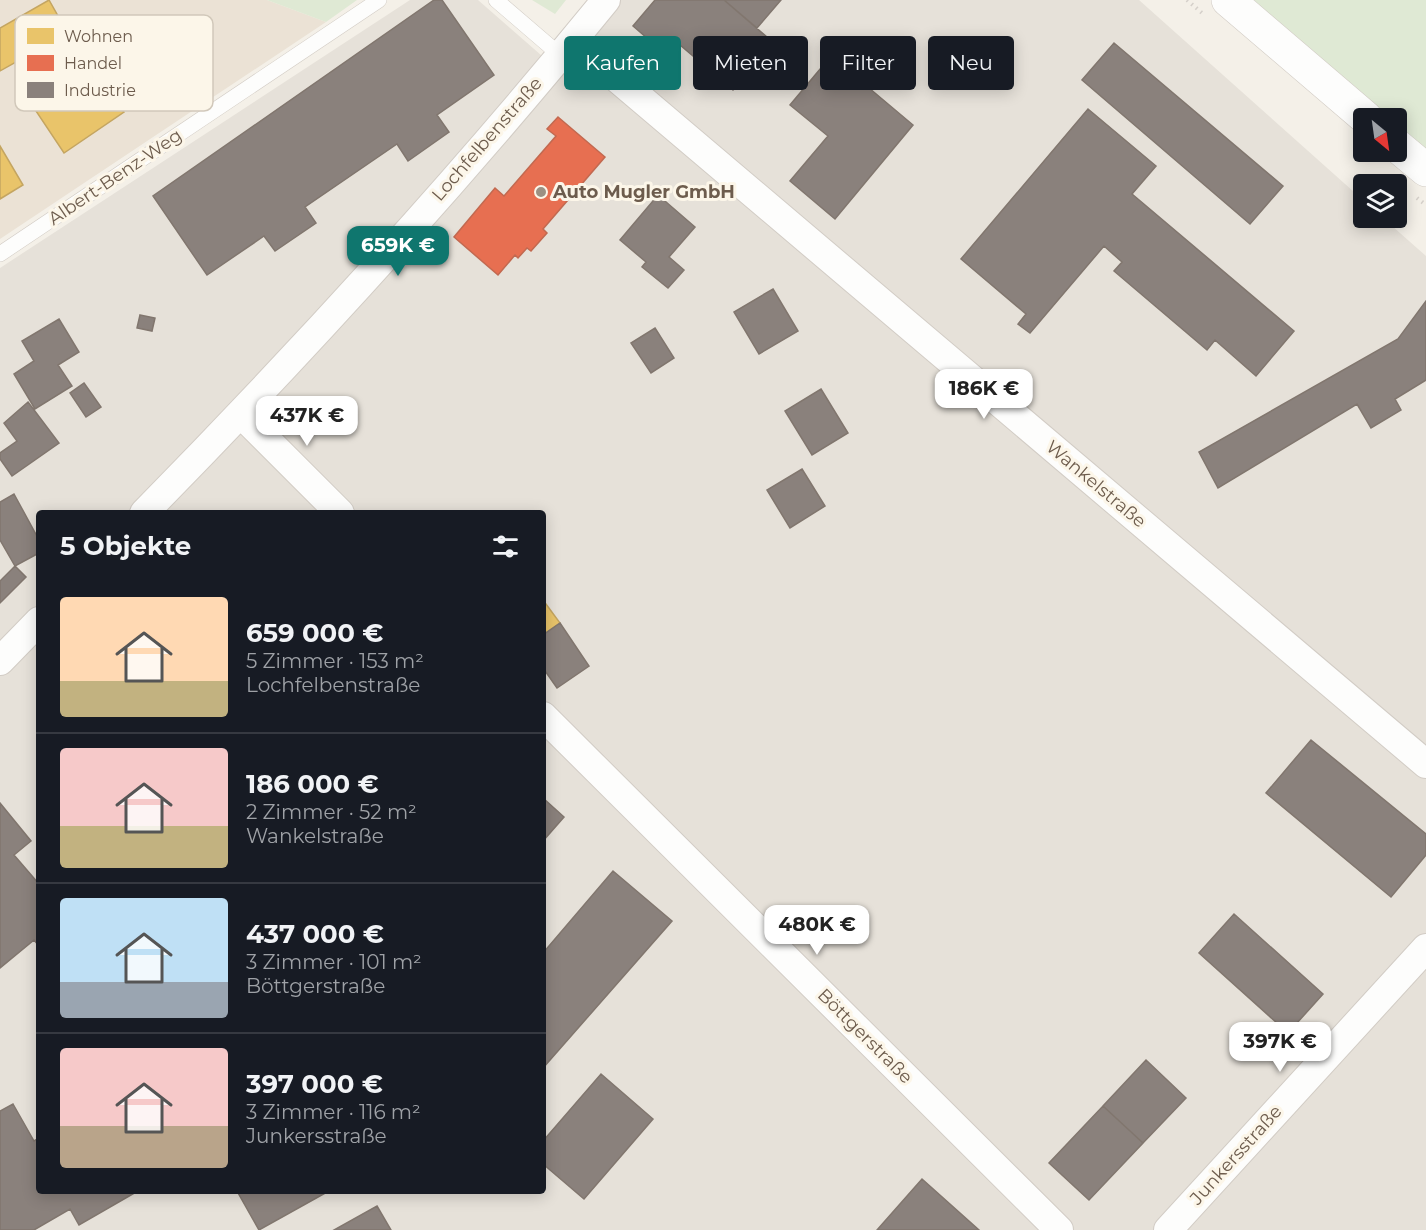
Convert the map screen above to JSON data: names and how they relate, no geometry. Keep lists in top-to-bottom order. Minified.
{"streets":{"street":["Lochfelbenstraße","Wankelstraße","Böttgerstraße","Junkersstraße"],"lane":["Albert-Benz-Weg"]},"places":["Auto Mugler GmbH"],"legend":["Wohnen","Handel","Industrie"],"north":"bottom right","page":{"chip":["Kaufen","Mieten","Filter","Neu"],"price":["659K €","186K €","437K €","480K €","397K €"],"heading":"5 Objekte","list":[{"name":"659 000 €","note":"5 Zimmer · 153 m² · Lochfelbenstraße"},{"name":"186 000 €","note":"2 Zimmer · 52 m² · Wankelstraße"},{"name":"437 000 €","note":"3 Zimmer · 101 m² · Böttgerstraße"},{"name":"397 000 €","note":"3 Zimmer · 116 m² · Junkersstraße"}]}}
